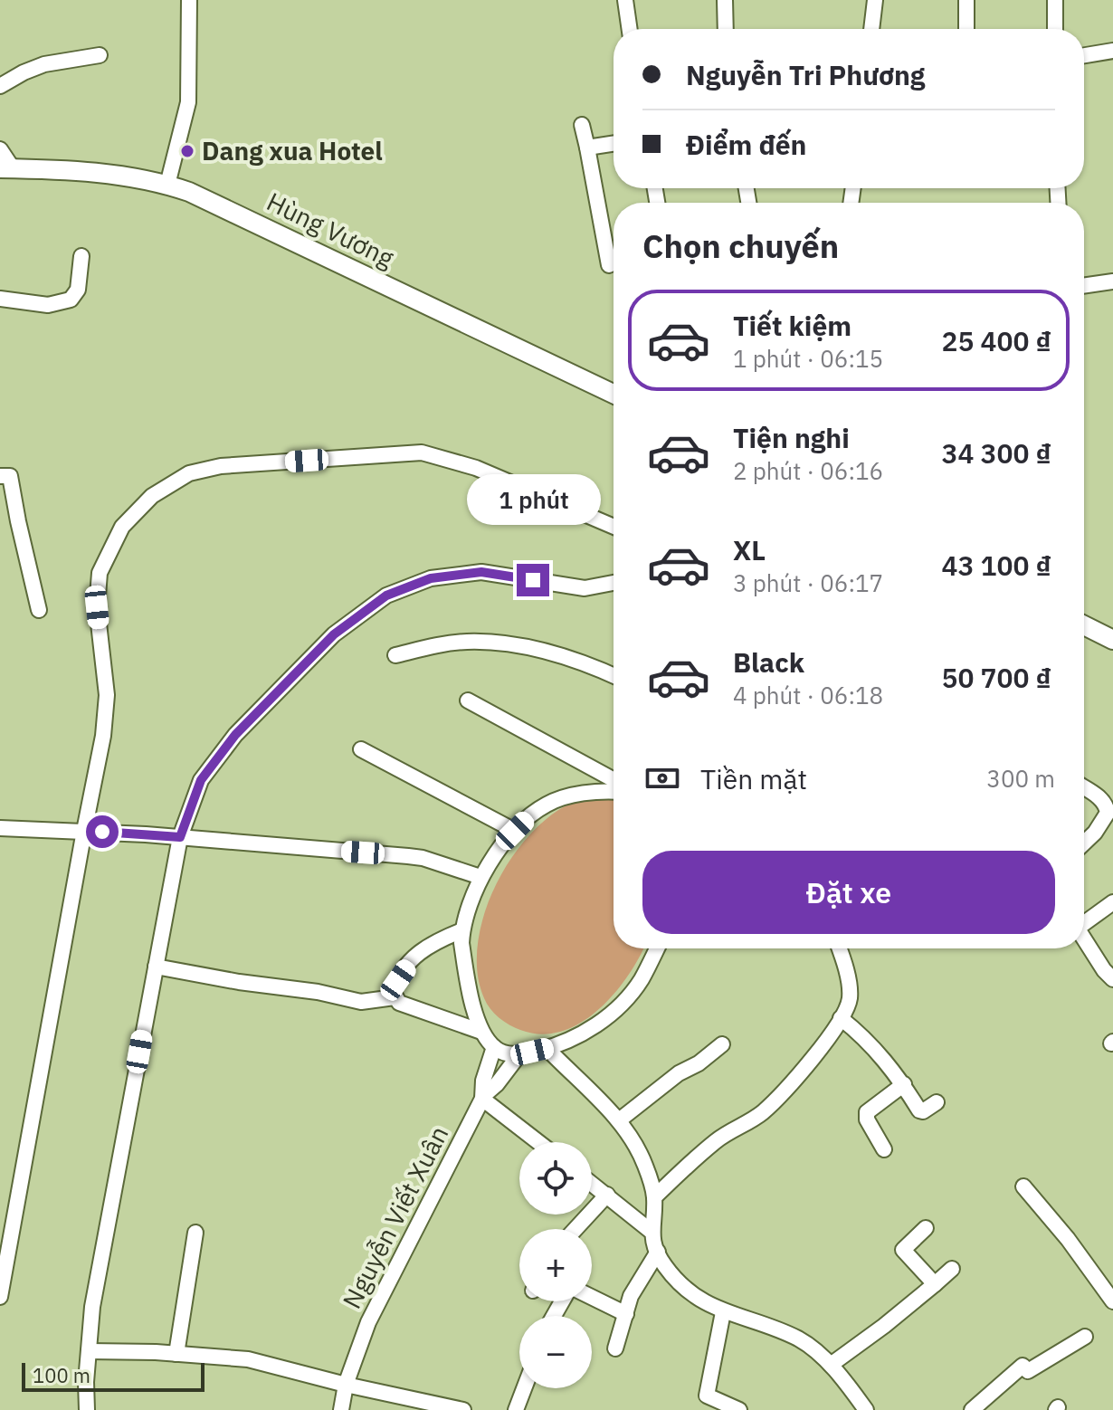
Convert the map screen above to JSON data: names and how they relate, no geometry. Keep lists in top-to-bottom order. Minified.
{"streets":{"main road":["Hùng Vương"],"street":["Nguyễn Viết Xuân"]},"places":["Dang xua Hotel"],"scale_bar":"100 m","page":{"banner":["Nguyễn Tri Phương","Điểm đến"],"heading":"Chọn chuyến","list":[{"name":"Tiết kiệm","note":"1 phút · 06:15","value":"25 400 ₫"},{"name":"Tiện nghi","note":"2 phút · 06:16","value":"34 300 ₫"},{"name":"XL","note":"3 phút · 06:17","value":"43 100 ₫"},{"name":"Black","note":"4 phút · 06:18","value":"50 700 ₫"}],"bubble":"1 phút","pay":["Tiền mặt","300 m"],"buttons":"Đặt xe","map_buttons":["+","−"],"scale":"100 m"}}
